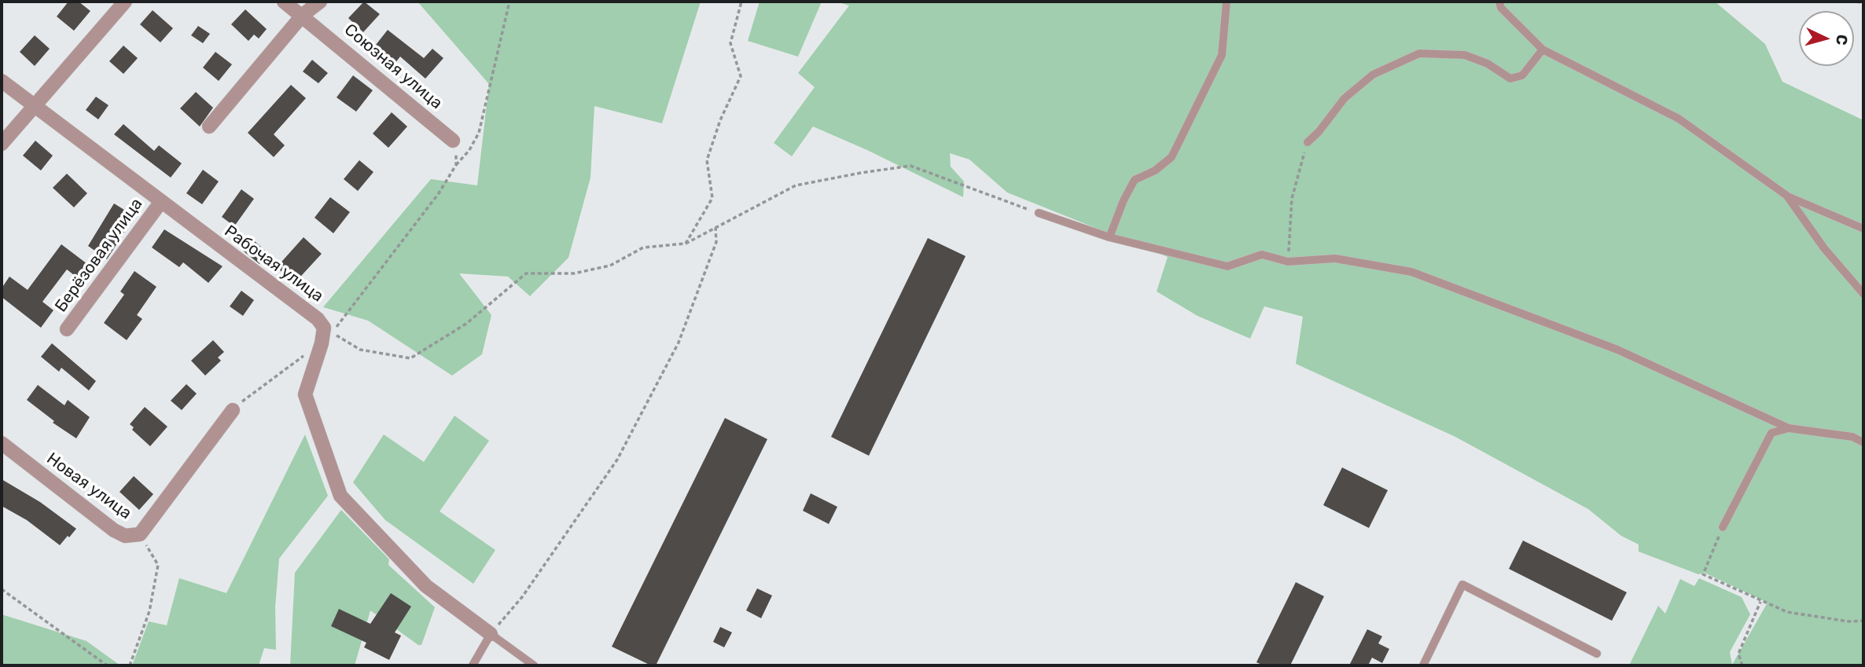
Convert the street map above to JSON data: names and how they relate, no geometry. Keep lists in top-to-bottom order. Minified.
{"streets":{"street":["Союзная улица","Берёзовая улица","Рабочая улица","Новая улица"]},"crossings":[["Берёзовая улица","Рабочая улица"]],"north":"right"}
